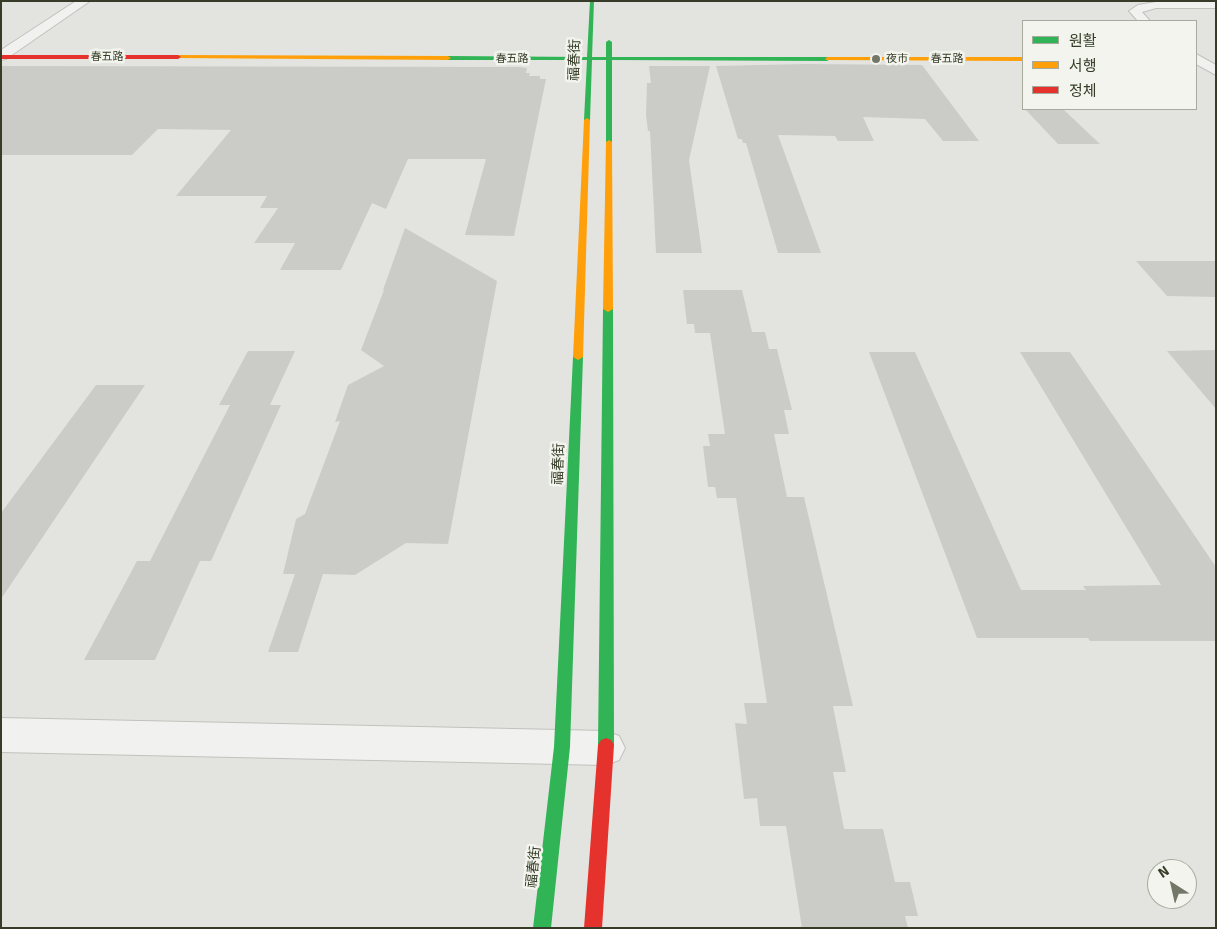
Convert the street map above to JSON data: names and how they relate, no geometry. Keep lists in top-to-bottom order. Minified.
{"streets":{"main road":["春五路","福春街"]},"crossings":[["春五路","福春街"]],"places":["夜市"],"legend":["원활","서행","정체"],"north":"top left"}
